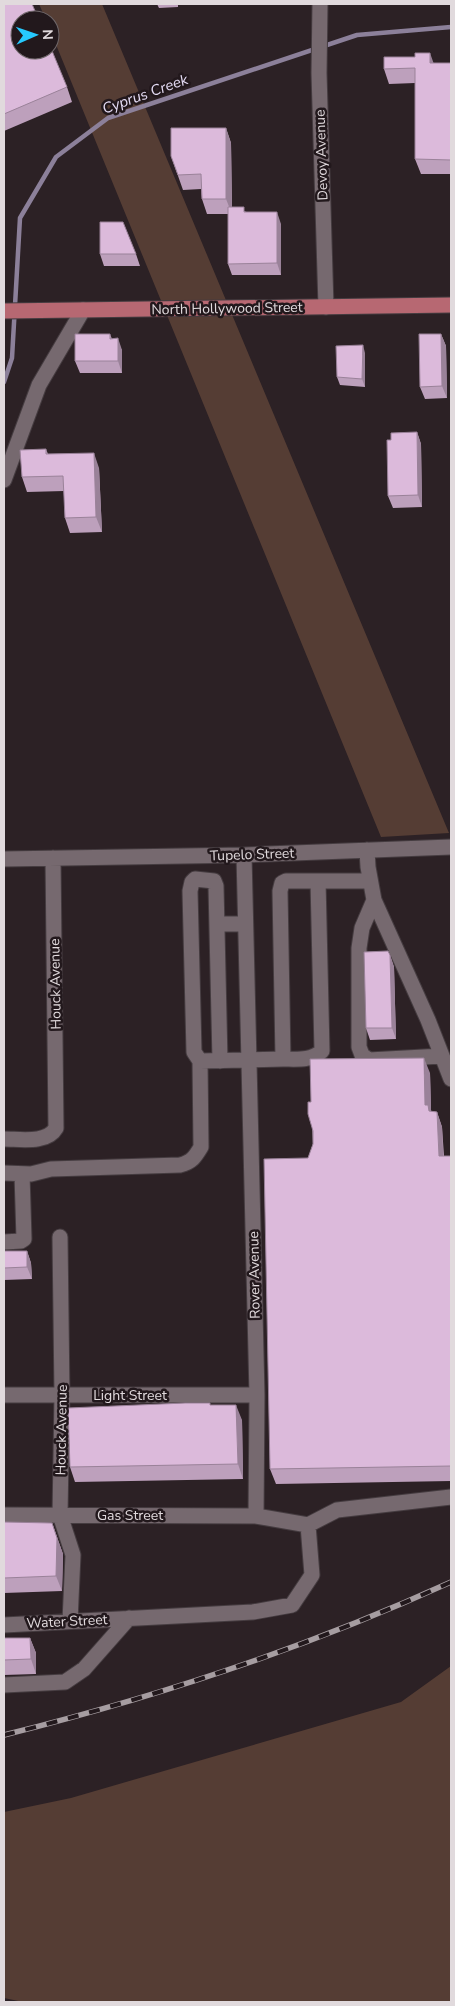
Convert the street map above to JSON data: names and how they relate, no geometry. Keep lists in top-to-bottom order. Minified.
{"streets":{"main road":["North Hollywood Street"],"street":["Devoy Avenue","Tupelo Street","Houck Avenue","Rover Avenue","Light Street","Gas Street","Water Street"]},"crossings":[["Devoy Avenue","North Hollywood Street"],["Tupelo Street","Houck Avenue"],["Tupelo Street","Rover Avenue"],["Houck Avenue","Light Street"],["Houck Avenue","Gas Street"],["Houck Avenue","Water Street"],["Rover Avenue","Light Street"],["Rover Avenue","Gas Street"]],"water":["Cyprus Creek"],"north":"right"}
